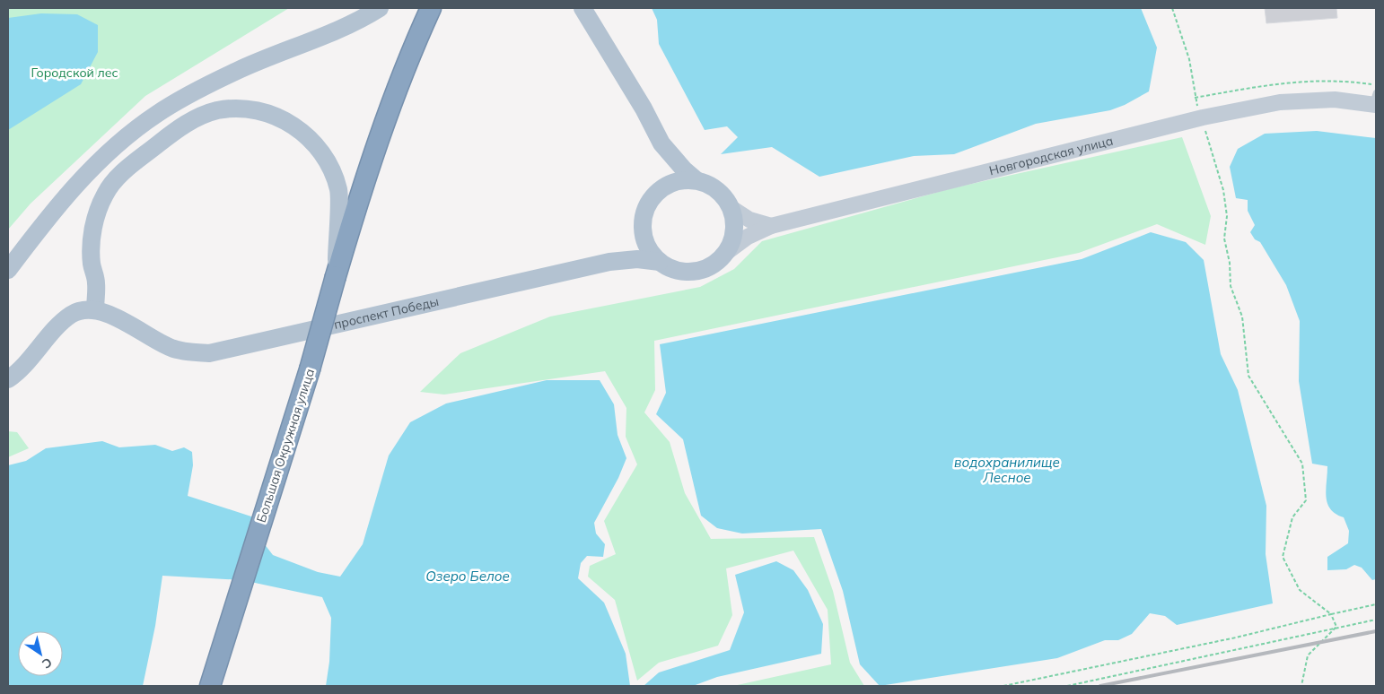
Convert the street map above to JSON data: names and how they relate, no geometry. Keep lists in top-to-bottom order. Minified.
{"streets":{"highway":["Большая Окружная улица"],"main road":["проспект Победы"],"street":["Новгородская улица"]},"crossings":[["Новгородская улица","проспект Победы"]],"water":["водохранилище Лесное","Озеро Белое"],"parks":["Городской лес"],"north":"bottom right"}
